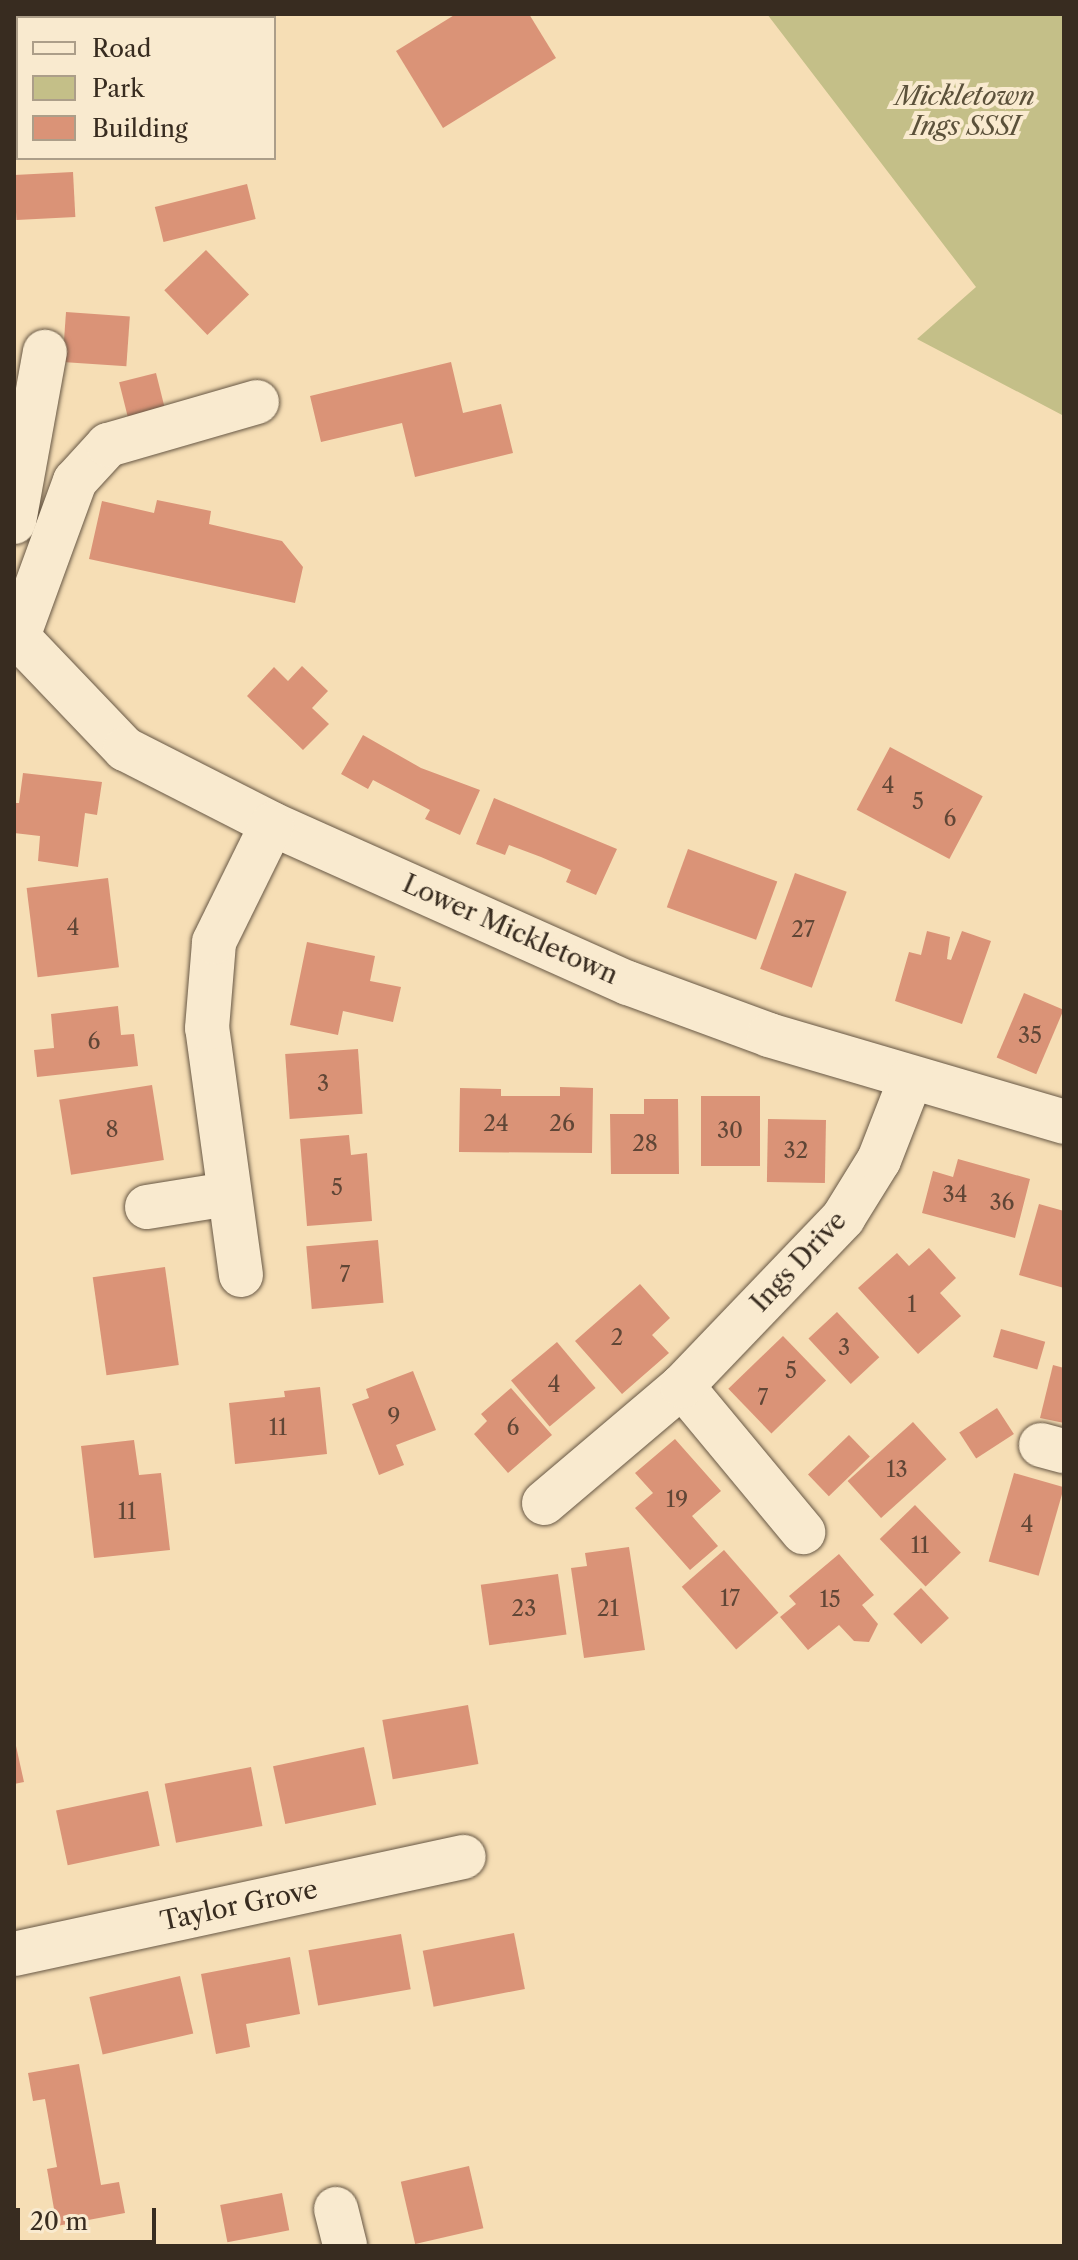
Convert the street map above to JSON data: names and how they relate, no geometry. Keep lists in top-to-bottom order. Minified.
{"streets":{"street":["Lower Mickletown","Ings Drive","Taylor Grove"]},"crossings":[["Lower Mickletown","Ings Drive"]],"parks":["Mickletown Ings SSSI"],"house_numbers":["4","5","6","4","27","35","6","3","24","26","8","30","28","32","5","34","36","7","1","2","3","5","4","7","9","11","6","13","19","11","4","11","17","15","23","21"],"legend":["Road","Park","Building"],"scale_bar":"20 m"}
